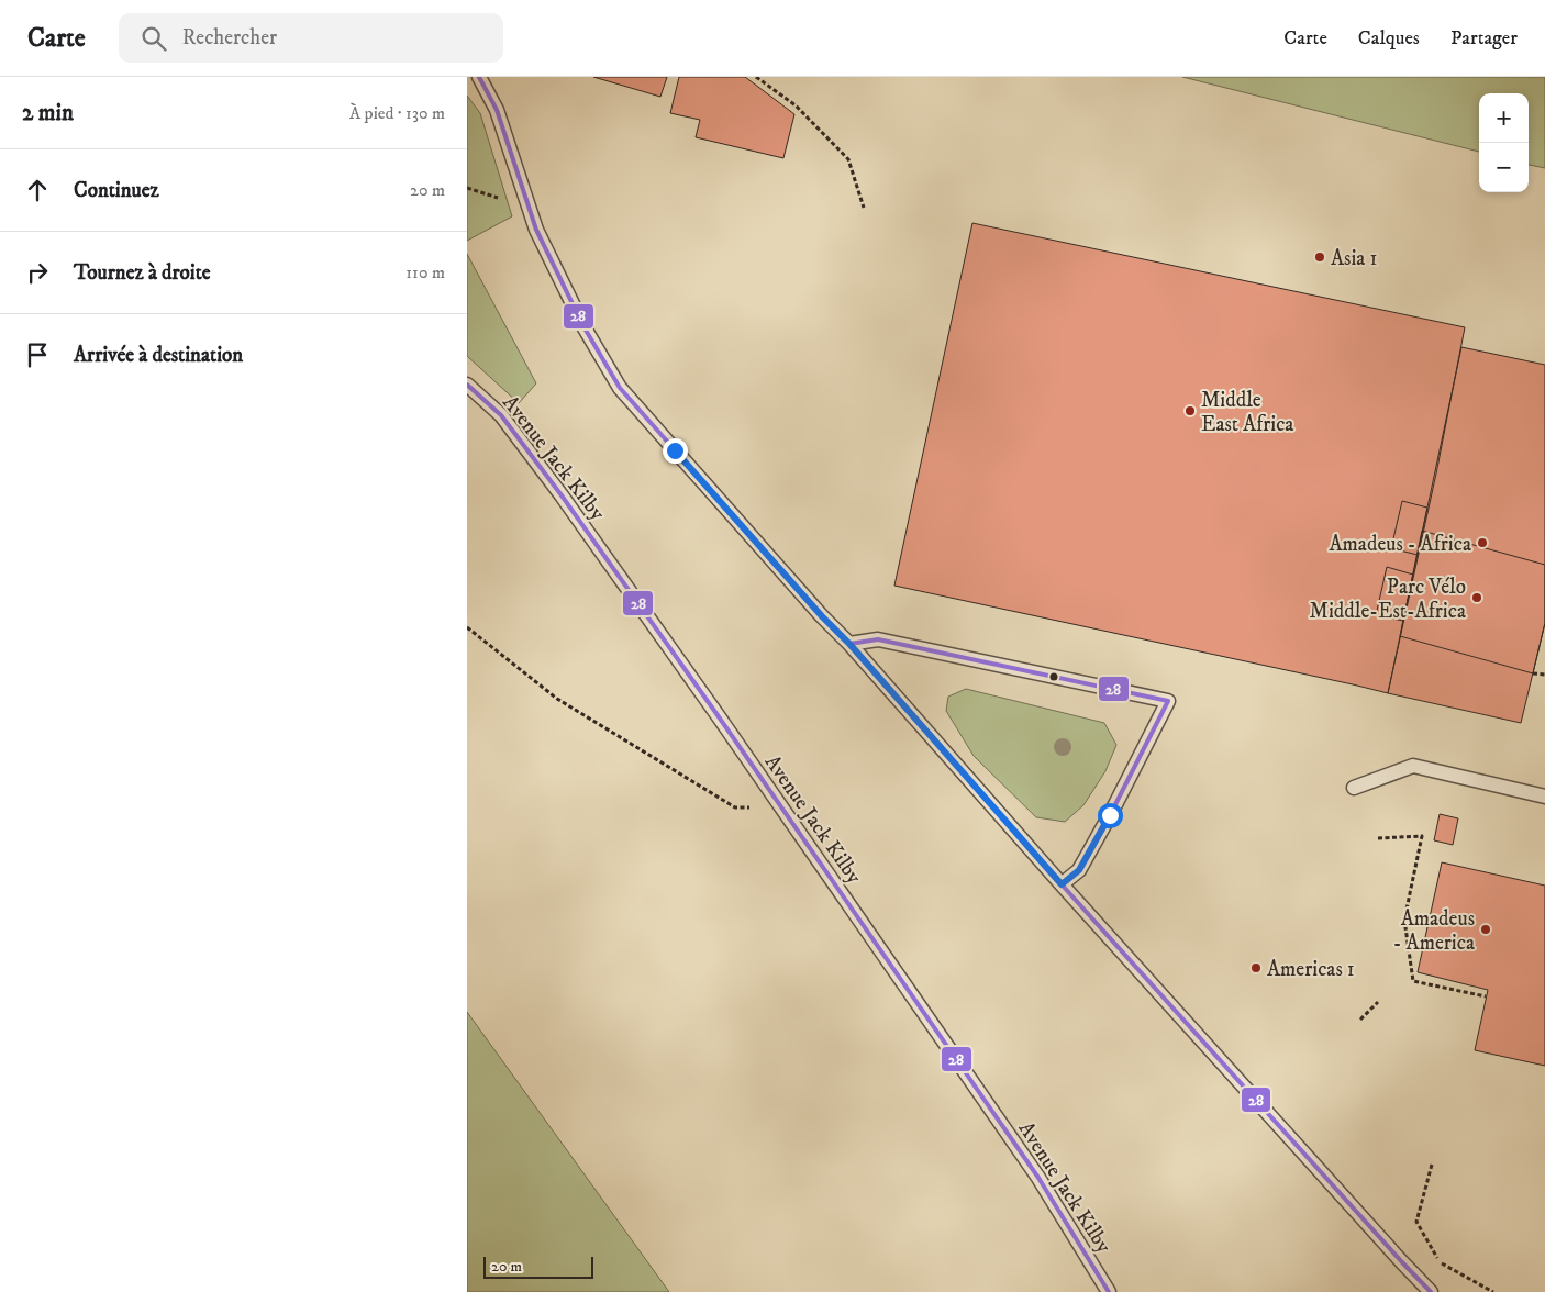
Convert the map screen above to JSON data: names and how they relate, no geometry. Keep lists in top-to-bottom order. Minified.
{"streets":{"lane":["Avenue Jack Kilby"]},"places":["Asia 1","Middle East Africa","Amadeus - Africa","Parc Vélo Middle-Est-Africa","Amadeus - America","Americas 1"],"lines":["transit line 28"],"scale_bar":"20 m","page":{"header":"Carte","search":"Rechercher","nav":["Carte","Calques","Partager"],"heading":["2 min","À pied · 130 m"],"map_buttons":["+","−"],"list":[["Continuez","20 m"],["Tournez à droite","110 m"],"Arrivée à destination"],"scale":"20 m"}}
